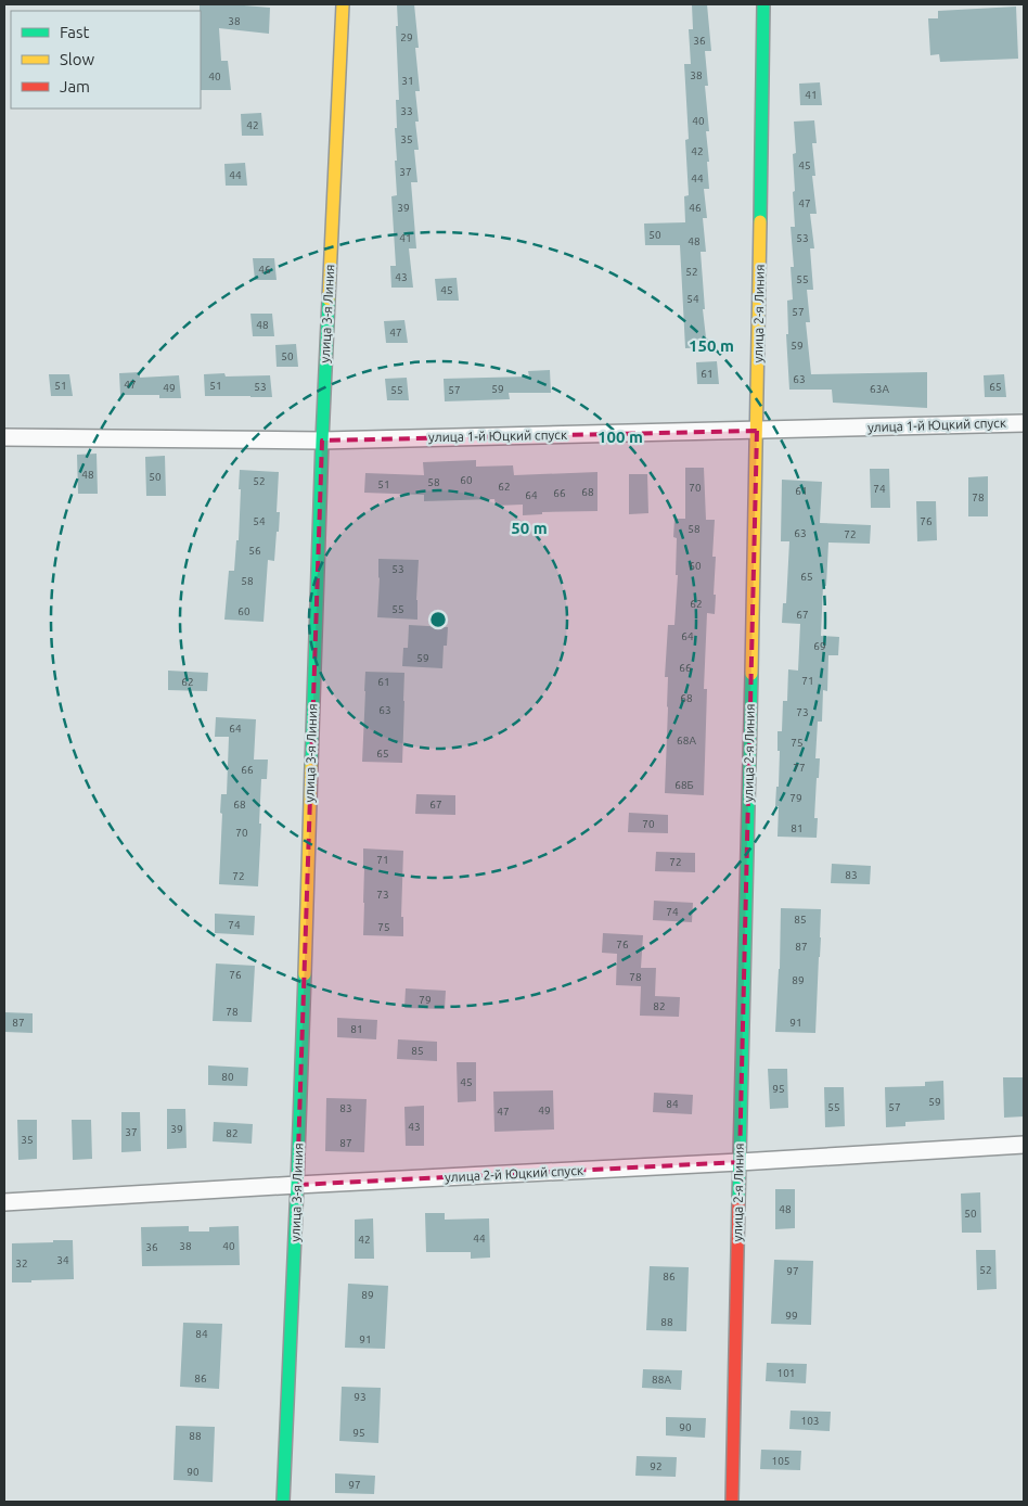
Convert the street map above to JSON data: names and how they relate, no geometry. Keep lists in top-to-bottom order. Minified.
{"streets":{"street":["улица 3-я Линия","улица 2-я Линия","улица 1-й Юцкий спуск","улица 2-й Юцкий спуск"]},"crossings":[["улица 3-я Линия","улица 1-й Юцкий спуск"],["улица 3-я Линия","улица 2-й Юцкий спуск"],["улица 2-я Линия","улица 1-й Юцкий спуск"],["улица 2-я Линия","улица 2-й Юцкий спуск"]],"house_numbers":["38","29","36","38","40","31","41","33","40","42","35","42","45","37","44","44","47","39","46","50","41","53","48","46","52","43","55","45","54","57","48","47","59","50","61","63","47","51","51","53","65","49","59","63А","55","57","48","50","60","52","58","51","62","70","74","61","68","66","64","78","54","76","58","63","72","56","60","53","65","58","62","55","60","67","64","69","59","66","71","62","61","68","63","73","64","68А","75","65","77","66","68Б","79","68","67","70","81","70","71","72","83","72","73","74","85","74","75","76","87","76","78","89","79","82","78","87","91","81","85","80","45","95","59","84","55","57","83","49","47","43","39","37","82","35","87","48","50","44","42","38","40","36","34","32","52","97","86","89","99","88","84","91","101","86","88А","93","103","90","95","88","105","92","90","97"],"legend":["Fast","Slow","Jam"],"rings":["150 m","100 m","50 m"]}
